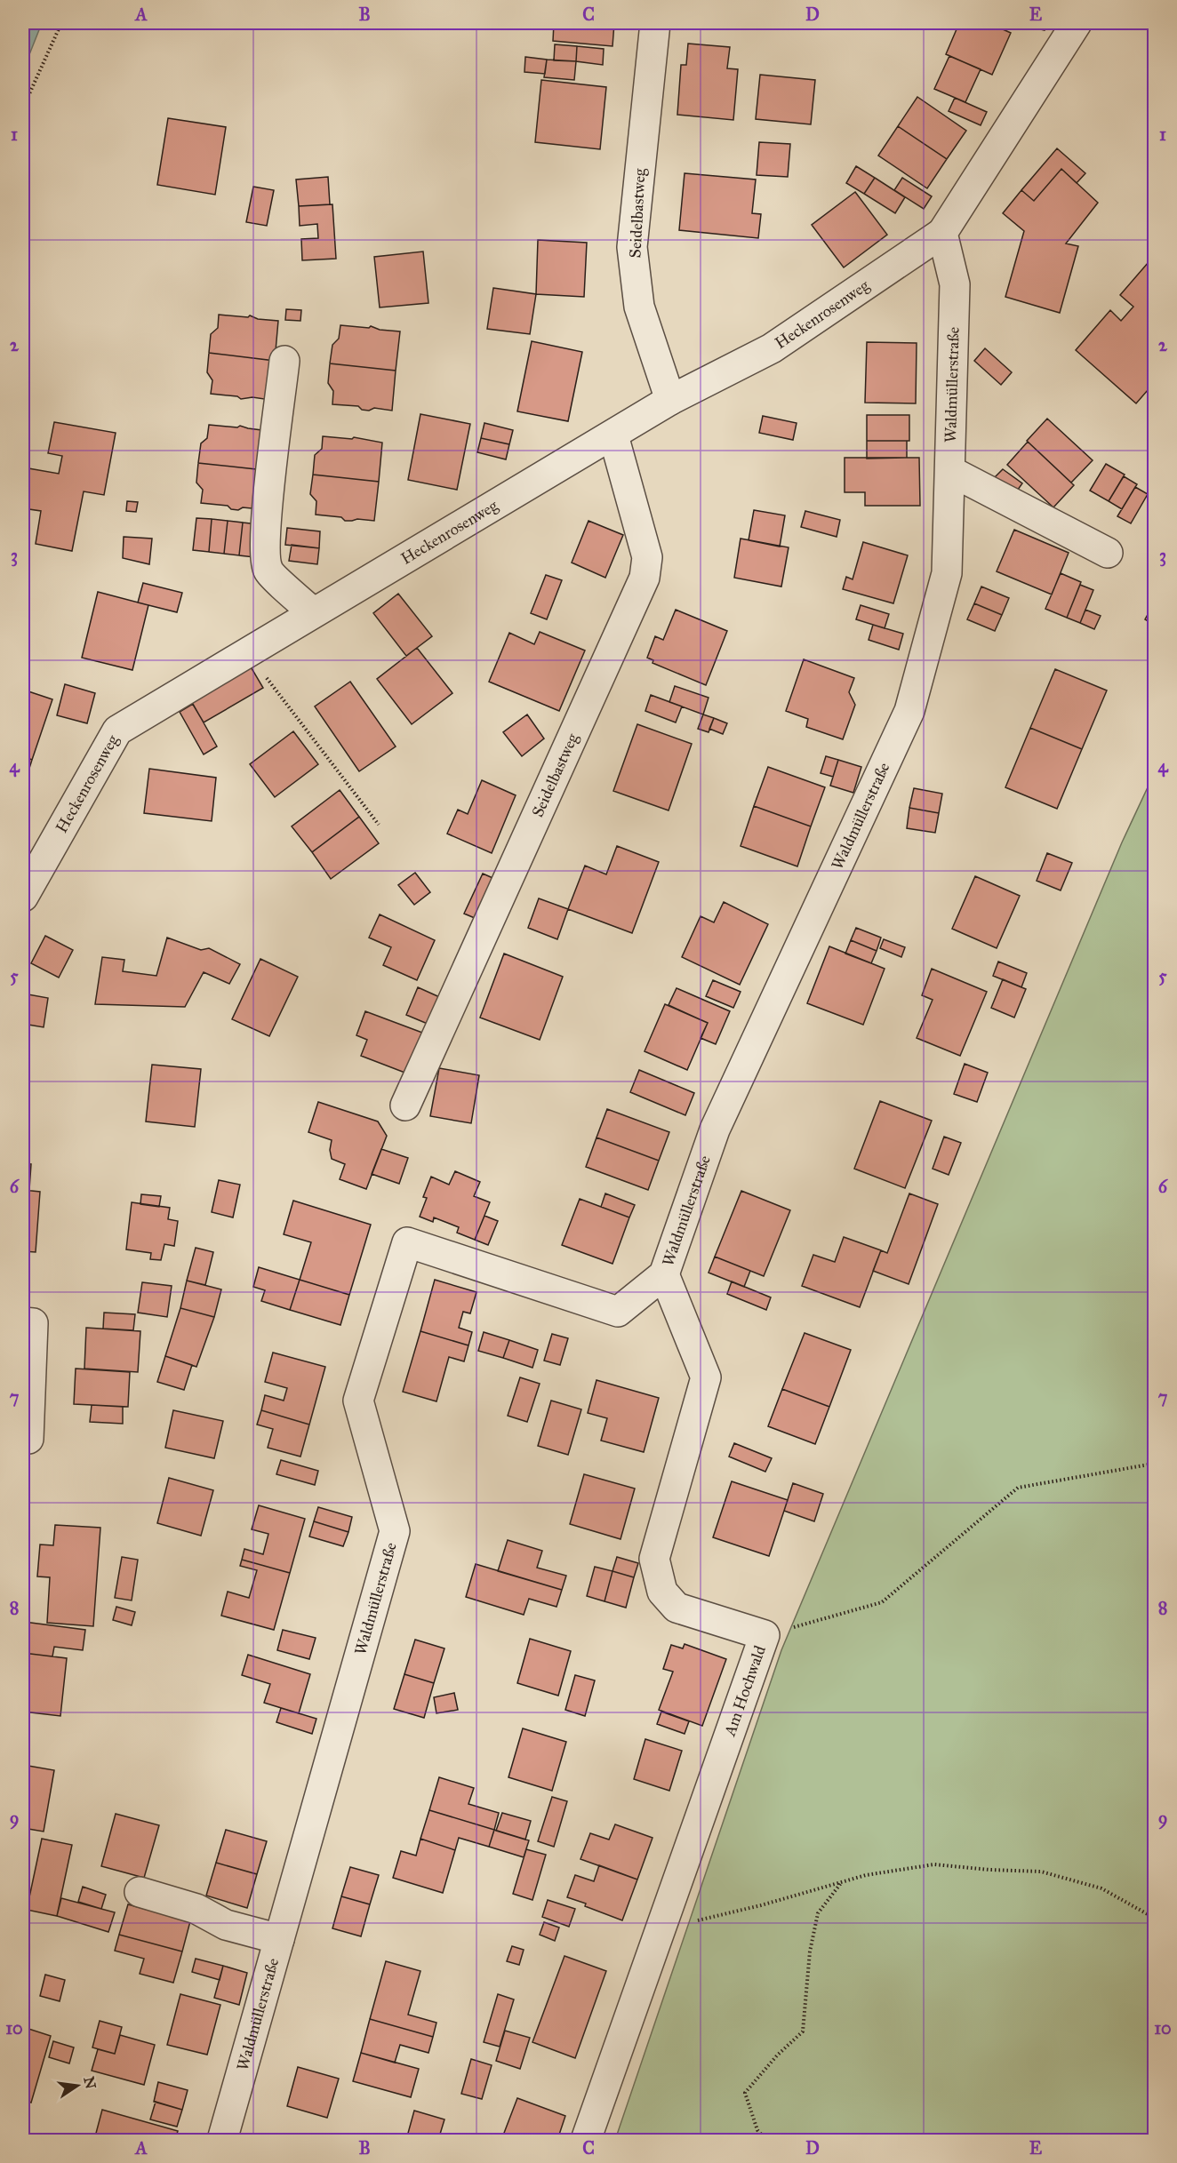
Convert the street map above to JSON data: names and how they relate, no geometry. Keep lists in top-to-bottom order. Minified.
{"streets":{"street":["Seidelbastweg","Heckenrosenweg","Waldmüllerstraße","Am Hochwald"]},"crossings":[["Seidelbastweg","Heckenrosenweg"],["Heckenrosenweg","Waldmüllerstraße"],["Waldmüllerstraße","Am Hochwald"]],"north":"right","grid":{"columns":["A","B","C","D","E"],"rows":["1","2","3","4","5","6","7","8","9","10"]}}
